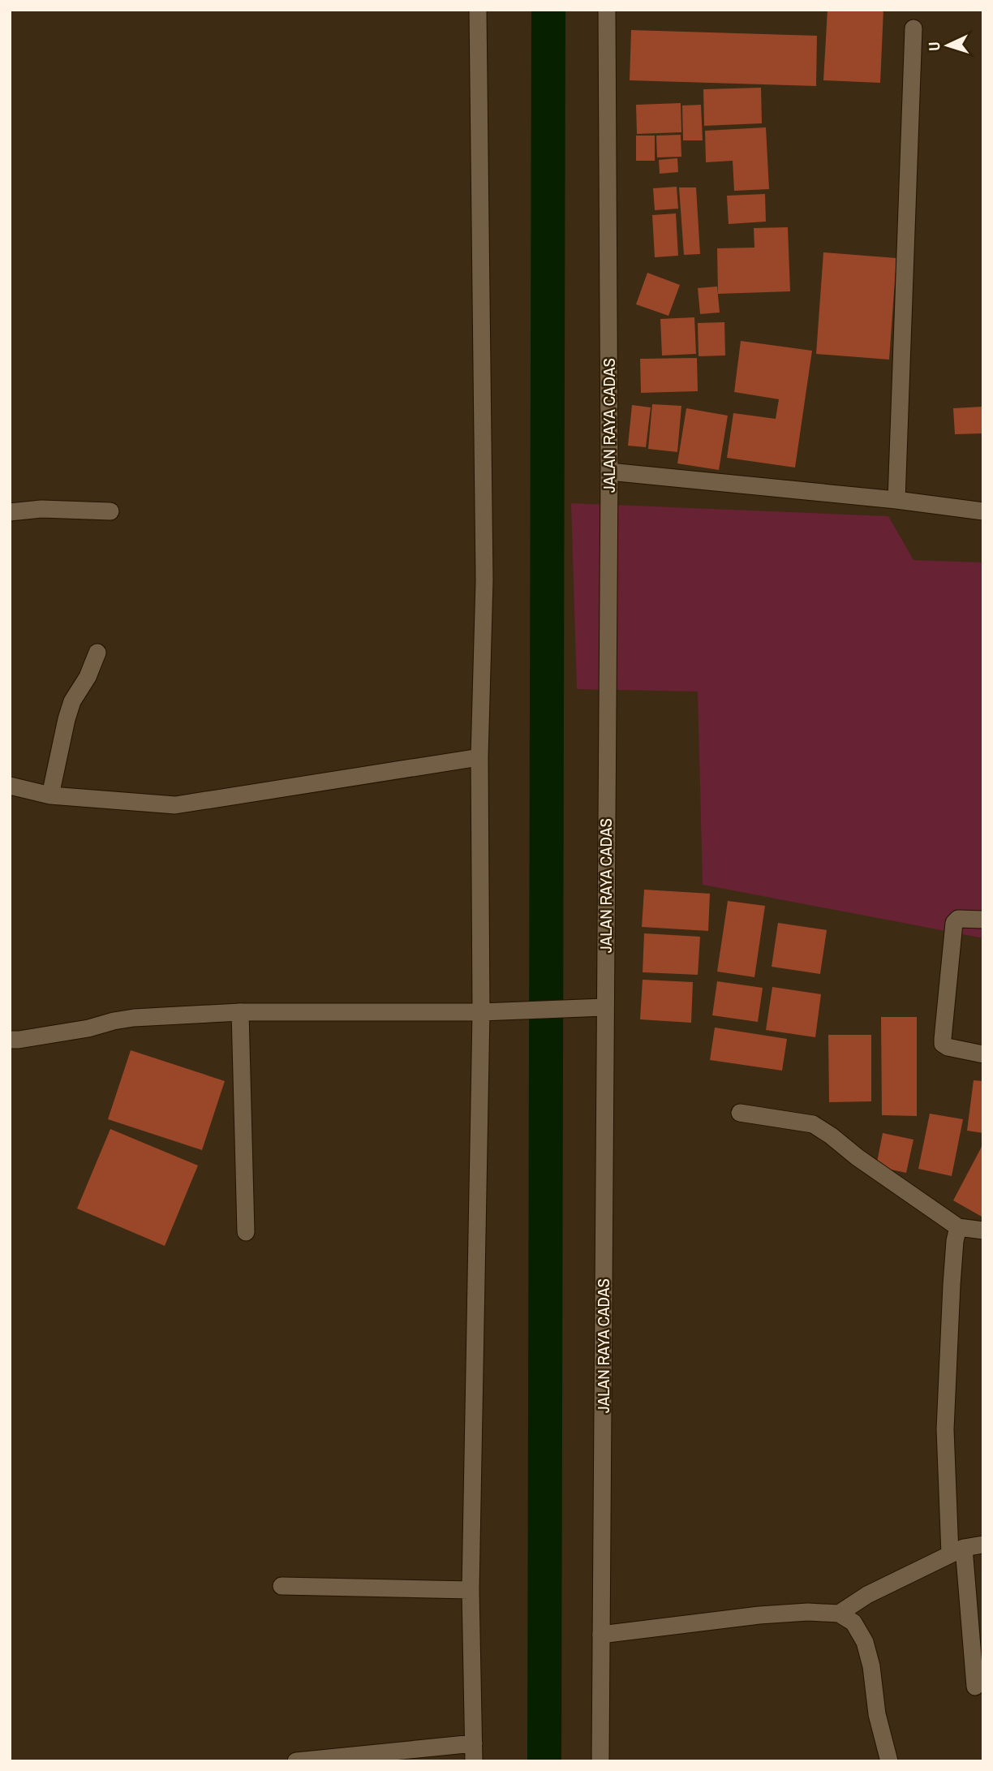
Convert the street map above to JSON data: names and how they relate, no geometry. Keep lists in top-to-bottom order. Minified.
{"streets":{"street":["JALAN RAYA CADAS"]},"north":"left"}
